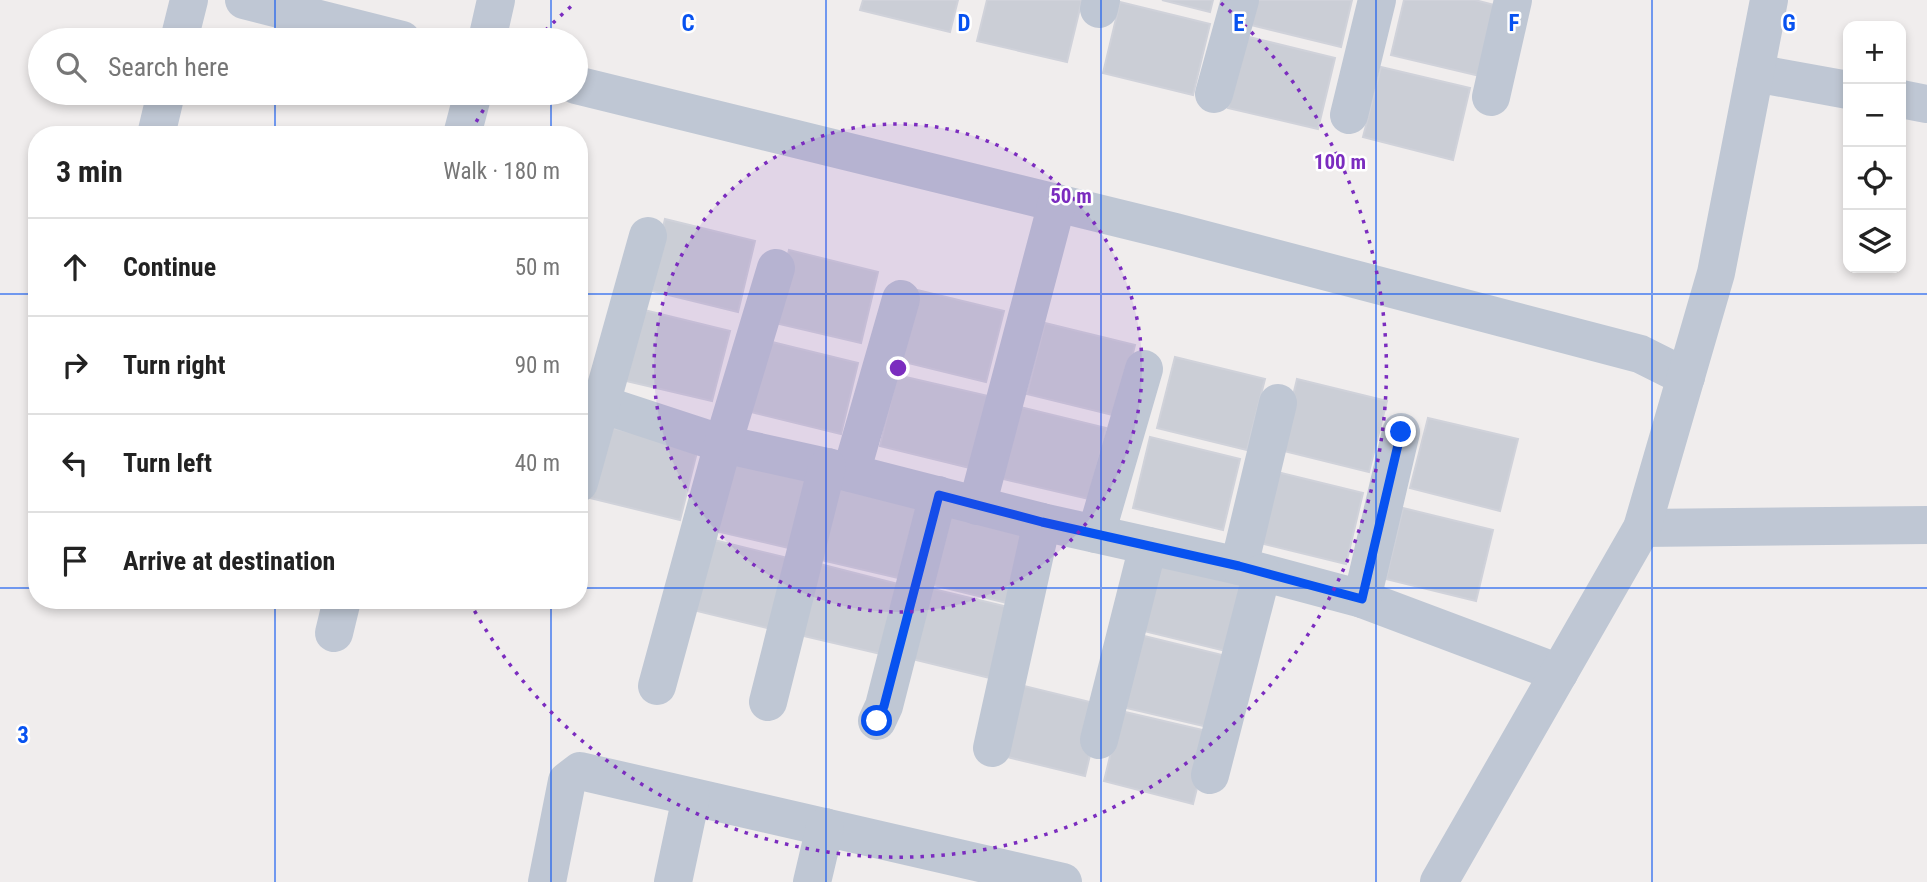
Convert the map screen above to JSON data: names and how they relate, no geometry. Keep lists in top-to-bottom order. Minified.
{"page":{"map_buttons":["+","−"],"search":"Search here","heading":["3 min","Walk · 180 m"],"list":[["Continue","50 m"],["Turn right","90 m"],["Turn left","40 m"],"Arrive at destination"]},"grid":{"columns":["C","D","E","F","G"],"rows":["3"]},"rings":["100 m","50 m"]}
